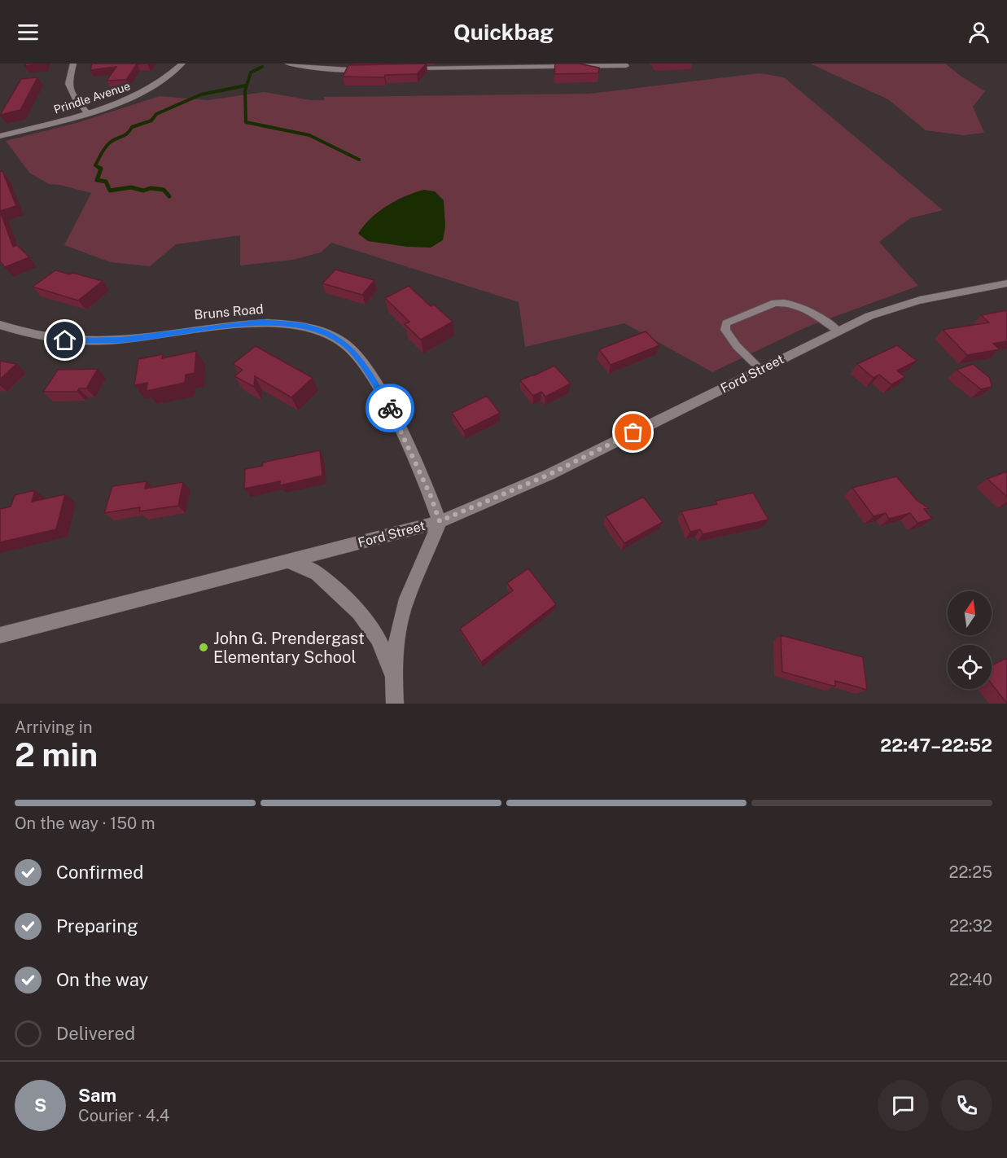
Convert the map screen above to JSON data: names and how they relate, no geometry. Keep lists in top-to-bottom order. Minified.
{"streets":{"street":["Prindle Avenue","Bruns Road","Ford Street"]},"crossings":[["Bruns Road","Ford Street"]],"places":["John G. Prendergast Elementary School"],"north":"top","page":{"header":"Quickbag","heading":["2 min","Arriving in","22:47–22:52"],"panel":["Sam","Courier · 4.4"],"bar":"On the way · 150 m","list":[["Confirmed","22:25"],["Preparing","22:32"],["On the way","22:40"],"Delivered"],"round":"S"}}
